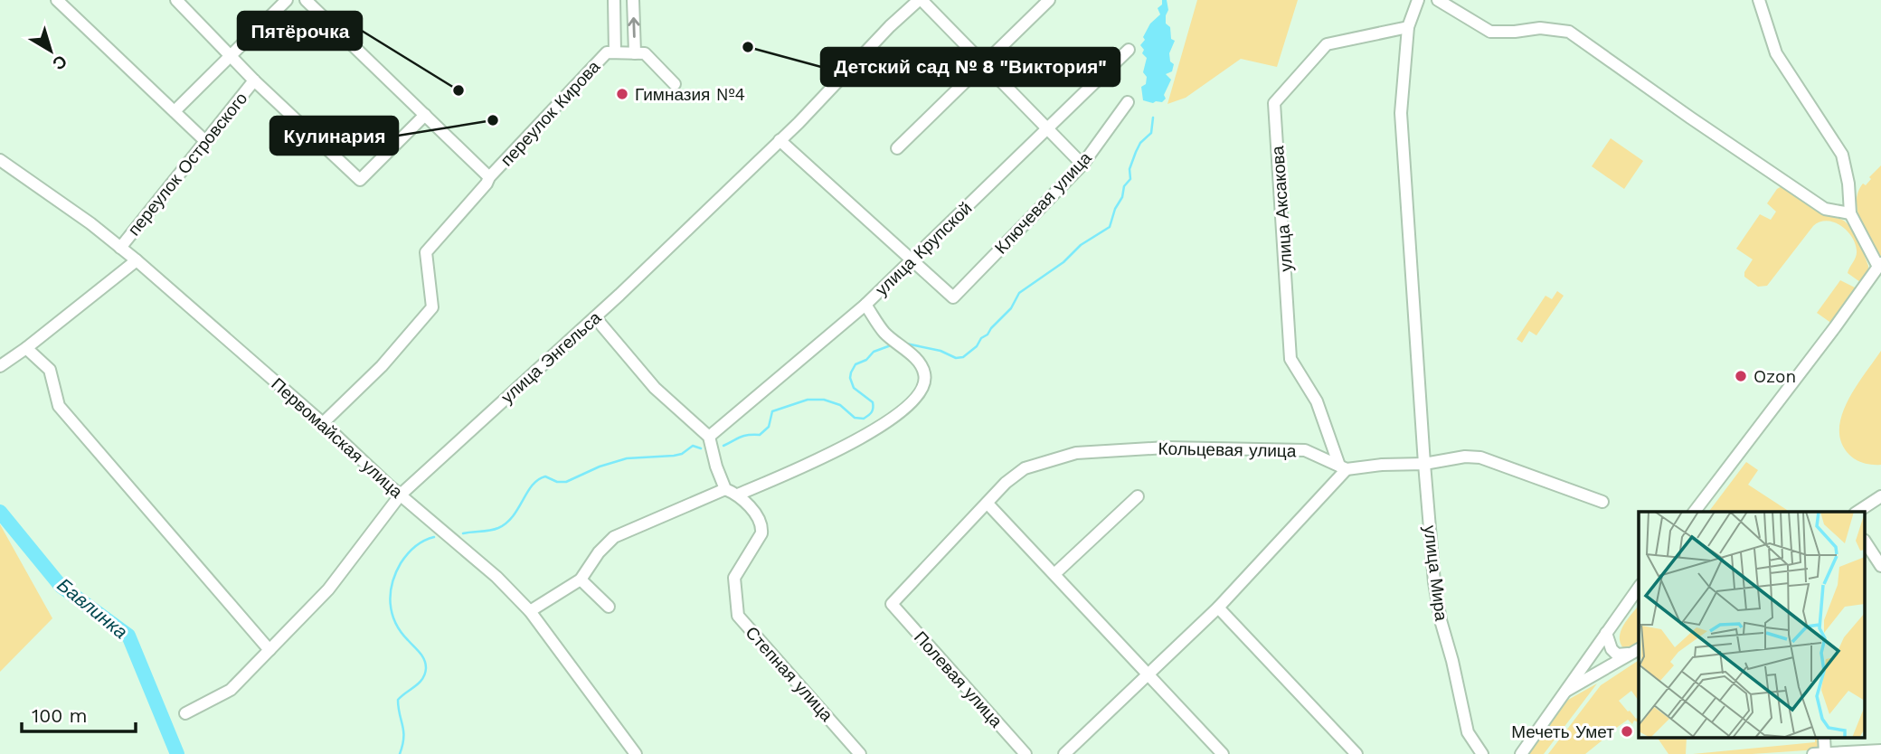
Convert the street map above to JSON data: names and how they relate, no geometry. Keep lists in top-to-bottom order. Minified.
{"streets":{"street":["переулок Кирова","переулок Островского","Ключевая улица","улица Аксакова","улица Крупской","улица Энгельса","Первомайская улица","Кольцевая улица","улица Мира","Степная улица","Полевая улица"]},"crossings":[["переулок Кирова","Первомайская улица"],["переулок Островского","Первомайская улица"],["Ключевая улица","улица Крупской"],["улица Аксакова","Кольцевая улица"],["улица Энгельса","Первомайская улица"],["Кольцевая улица","Полевая улица"]],"water":["Бавлинка"],"places":["Детский сад № 8 \"Виктория\"","Пятёрочка","Гимназия №4","Кулинария","Ozon","Мечеть Умет"],"scale_bar":"100 m","north":"bottom right"}
